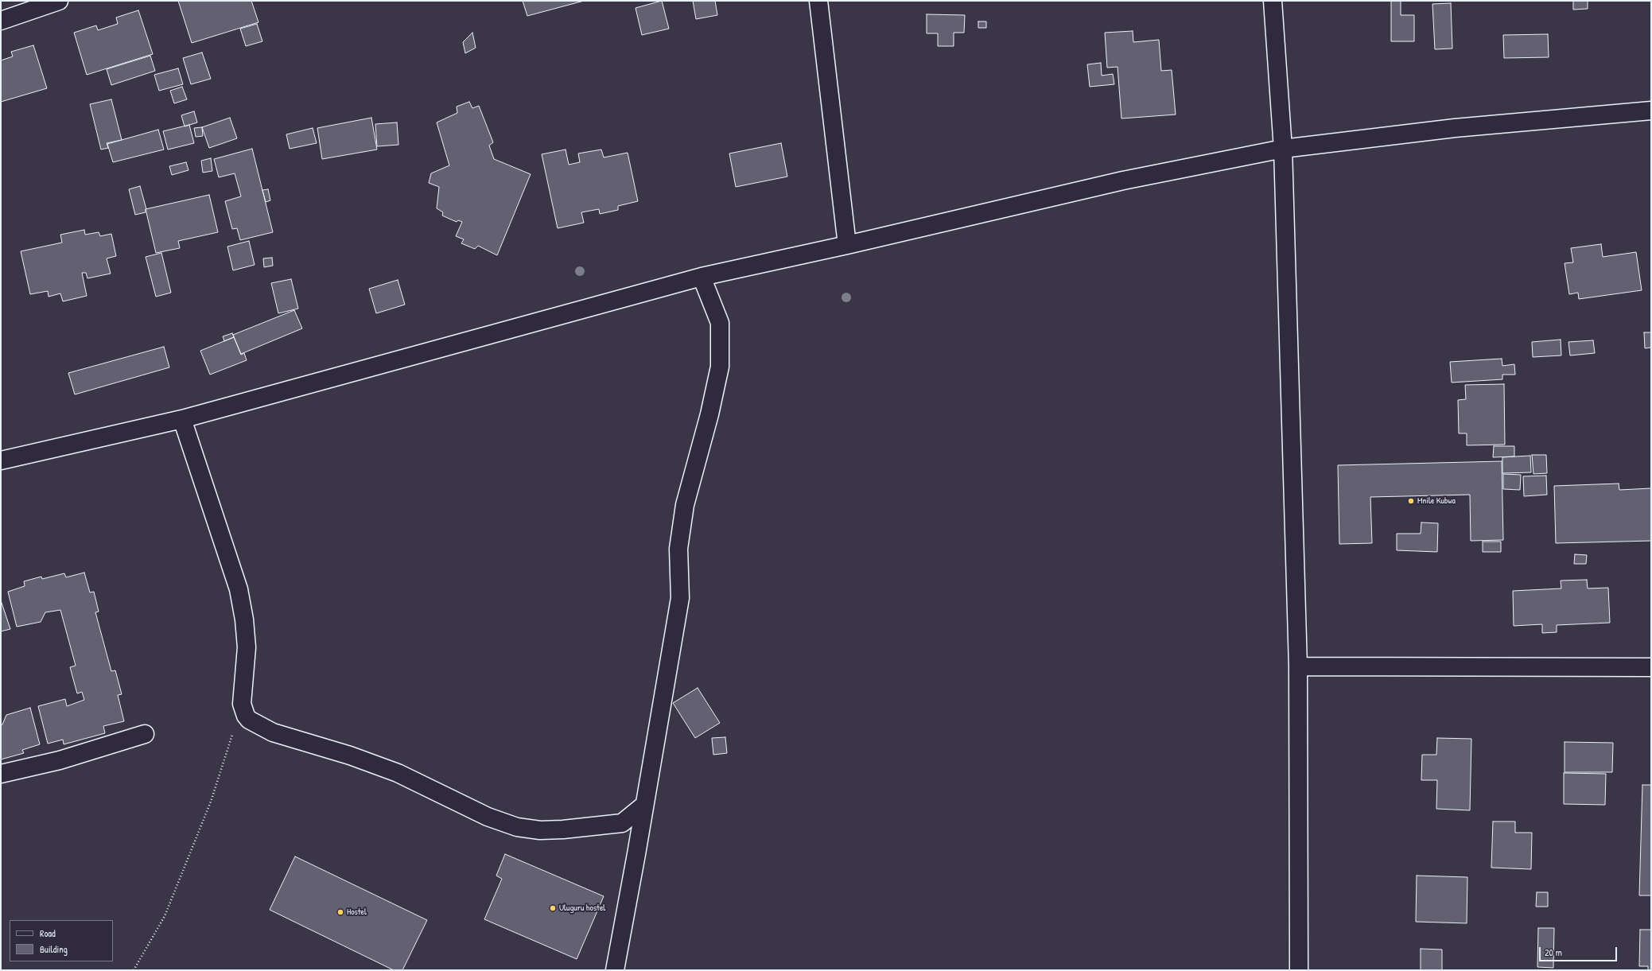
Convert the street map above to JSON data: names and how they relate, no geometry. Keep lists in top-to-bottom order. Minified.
{"places":["Mnile Kubwa","Uluguru hostel","Hostel"],"legend":["Road","Building"],"scale_bar":"20 m"}
